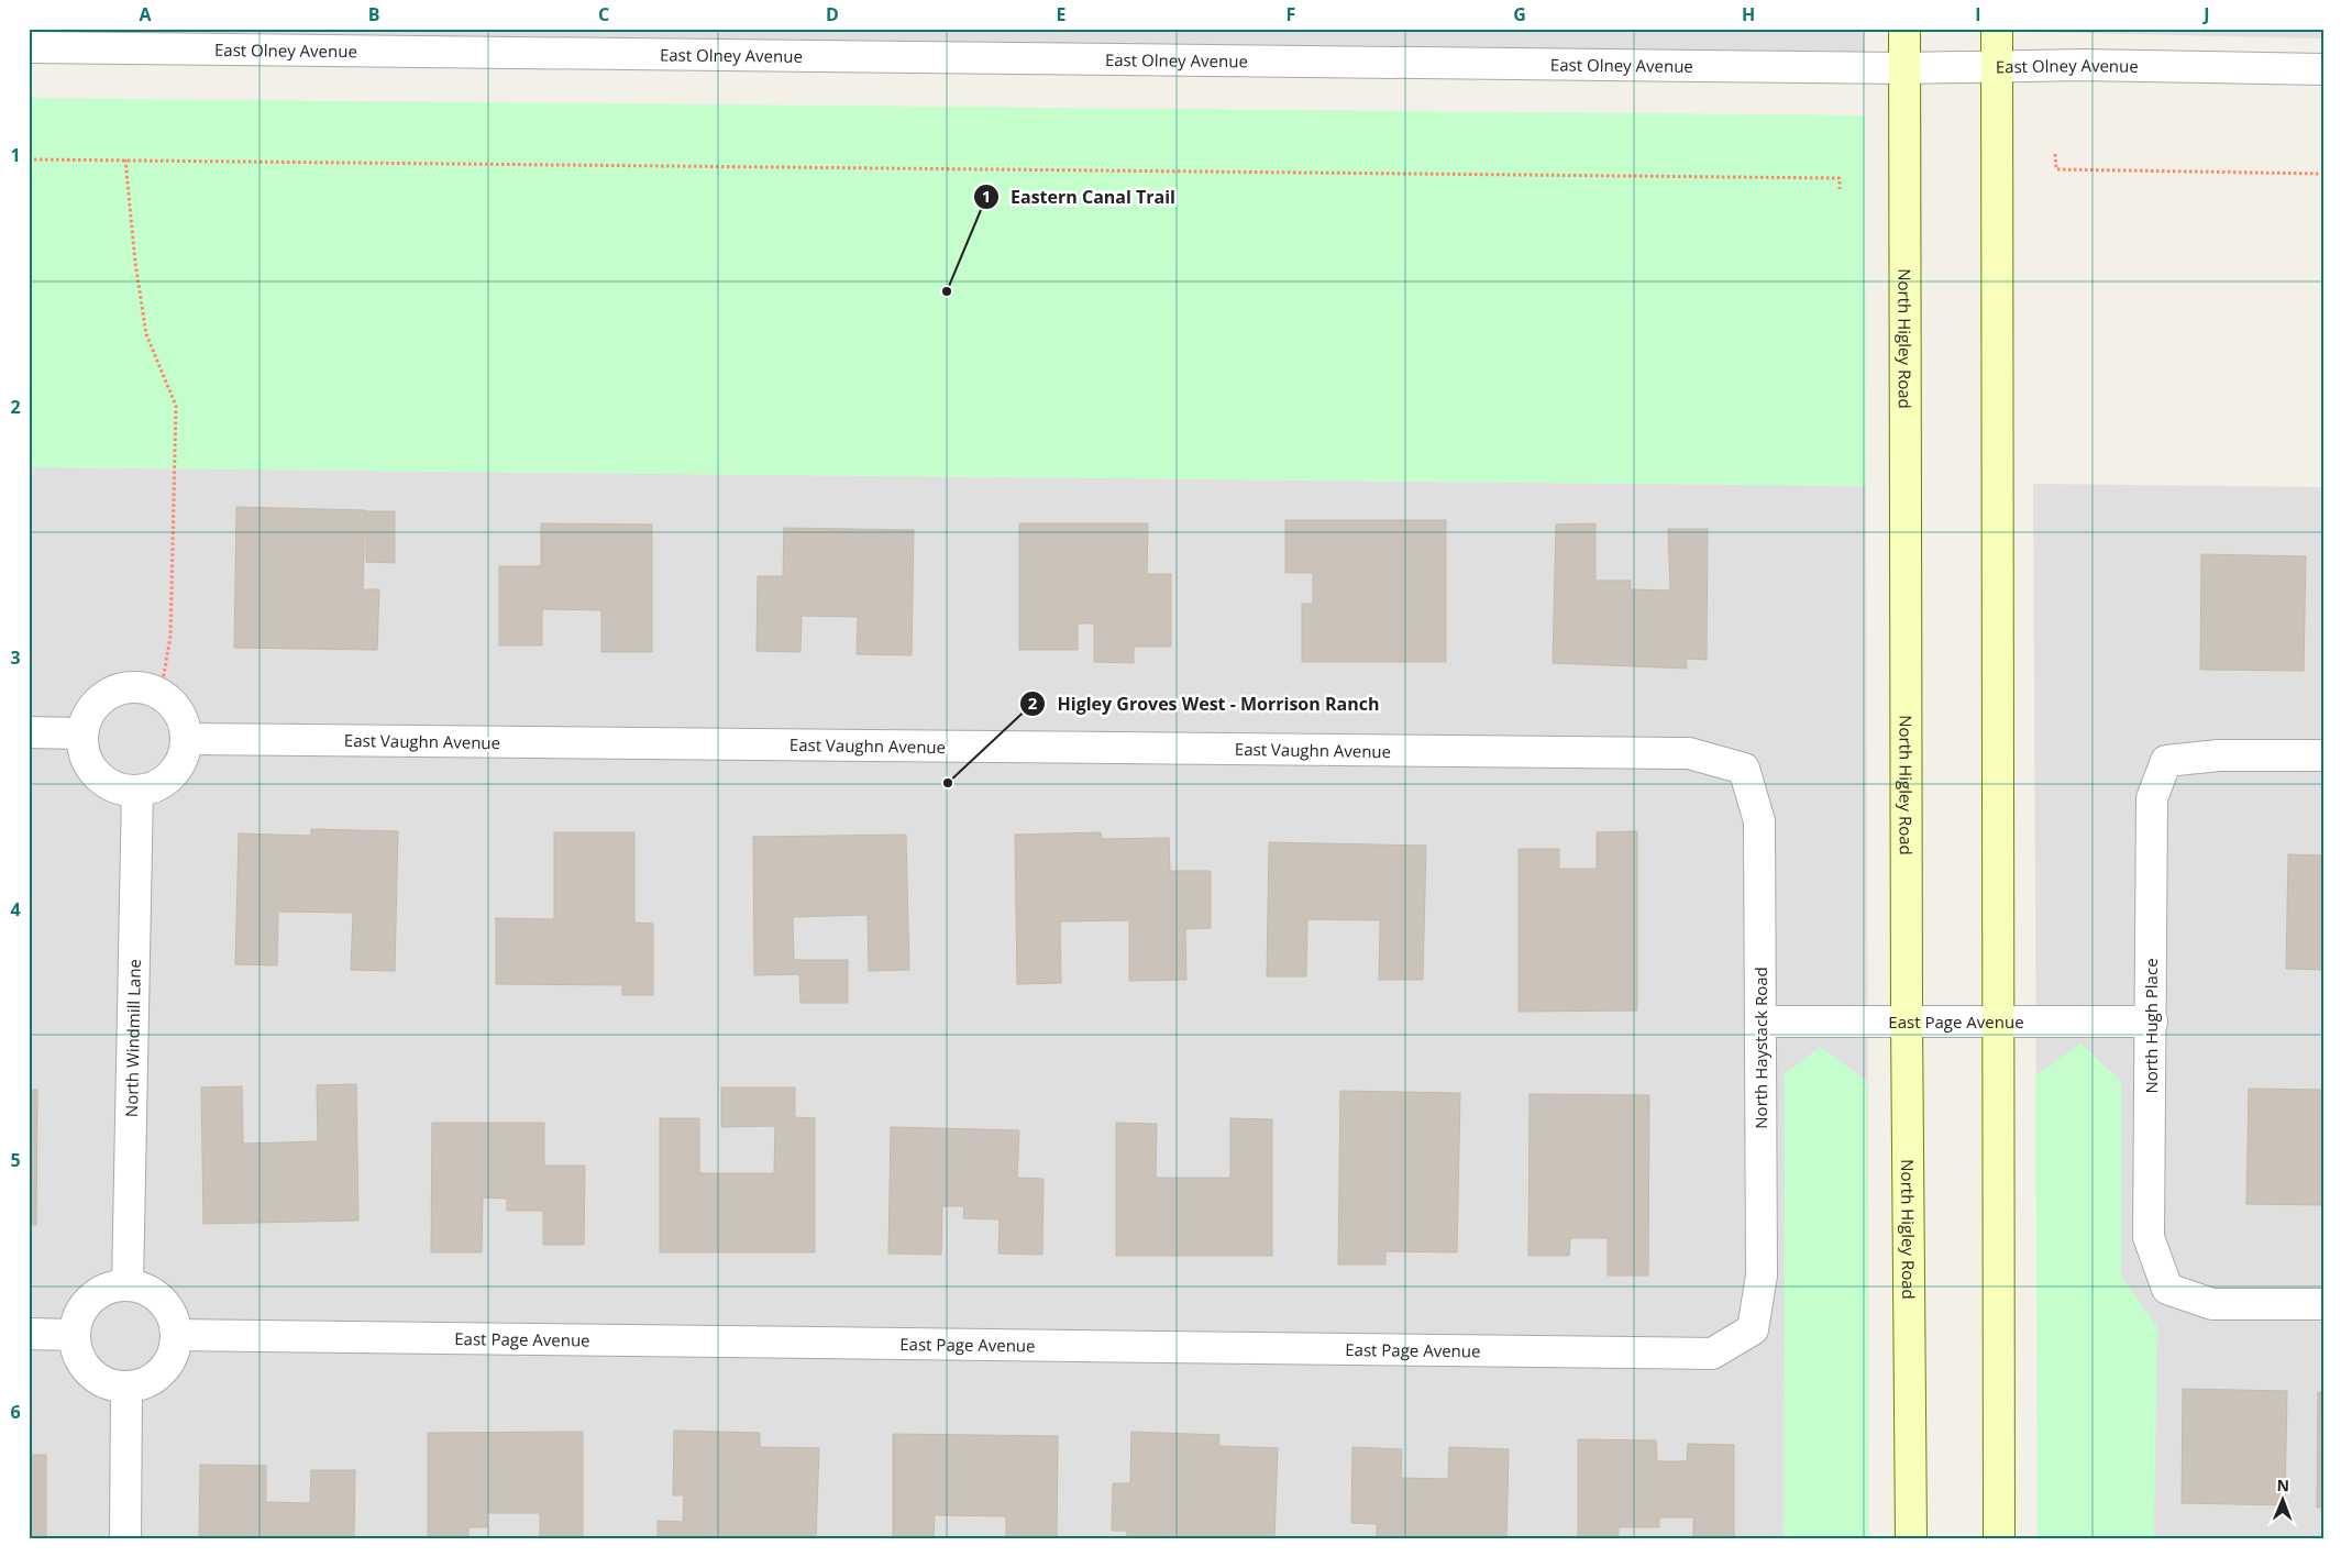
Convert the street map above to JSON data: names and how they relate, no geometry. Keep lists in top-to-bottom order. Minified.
{"streets":{"main road":["North Higley Road"],"street":["East Olney Avenue","East Vaughn Avenue","East Page Avenue","North Hugh Place","North Windmill Lane","North Haystack Road"]},"crossings":[["East Olney Avenue","North Higley Road"],["North Higley Road","East Page Avenue"],["East Vaughn Avenue","North Windmill Lane"],["East Vaughn Avenue","North Haystack Road"],["East Page Avenue","North Hugh Place"],["East Page Avenue","North Windmill Lane"],["East Page Avenue","North Haystack Road"]],"places":["Eastern Canal Trail","Higley Groves West - Morrison Ranch"],"north":"top","grid":{"columns":["A","B","C","D","E","F","G","H","I","J"],"rows":["1","2","3","4","5","6"]}}
